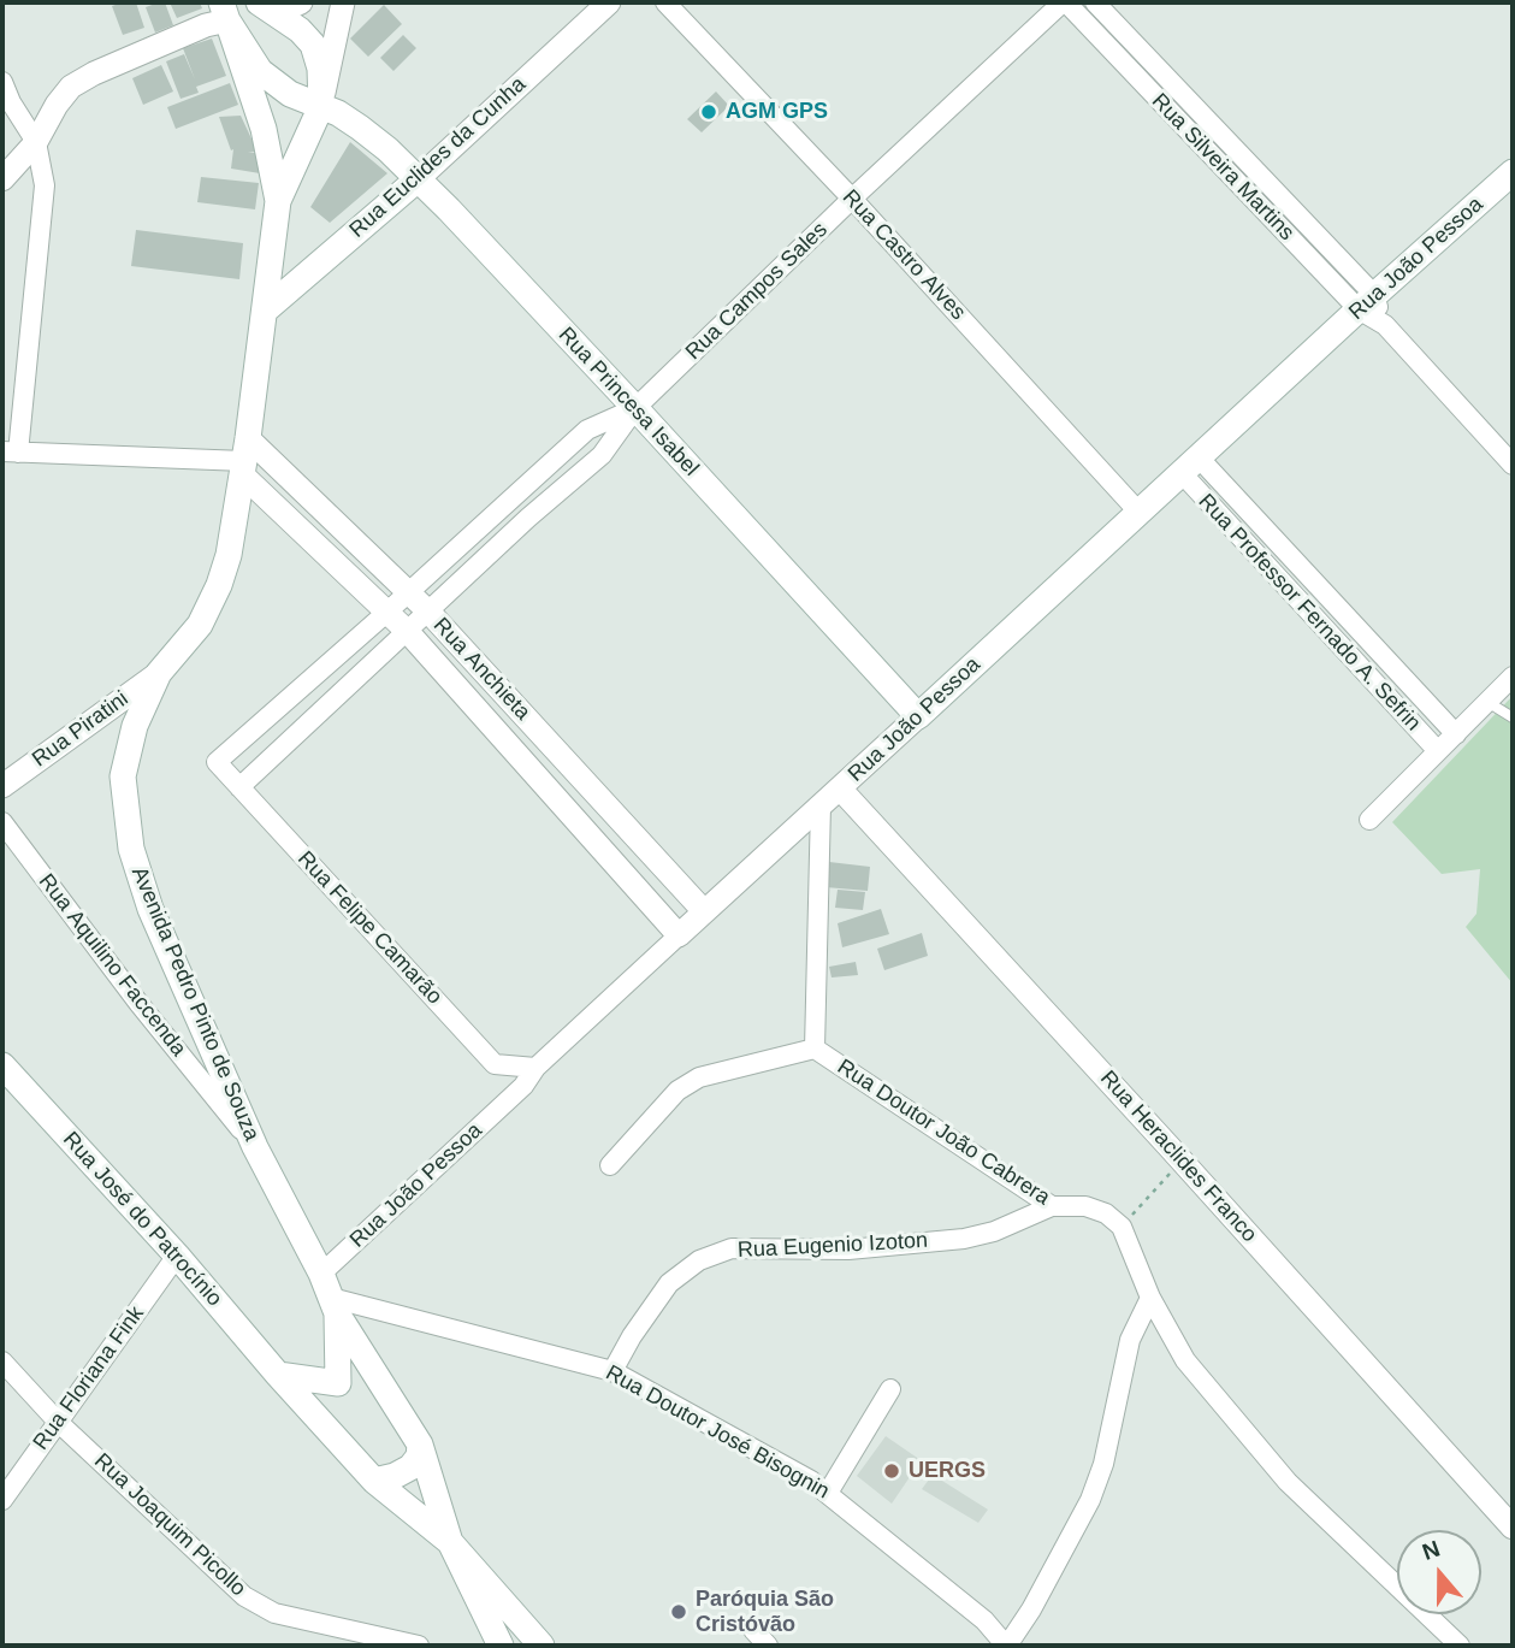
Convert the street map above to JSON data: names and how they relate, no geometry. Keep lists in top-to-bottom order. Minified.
{"streets":{"main road":["Rua Euclides da Cunha","Rua João Pessoa","Rua Princesa Isabel","Avenida Pedro Pinto de Souza","Rua José do Patrocínio"],"street":["Rua Silveira Martins","Rua Castro Alves","Rua Campos Sales","Rua Professor Fernado A. Sefrin","Rua Anchieta","Rua Piratini","Rua Felipe Camarão","Rua Aquilino Faccenda","Rua Doutor João Cabrera","Rua Heraclides Franco","Rua Eugenio Izoton","Rua Floriana Fink","Rua Doutor José Bisognin","Rua Joaquim Picollo"]},"crossings":[["Rua Euclides da Cunha","Rua Princesa Isabel"],["Rua Euclides da Cunha","Avenida Pedro Pinto de Souza"],["Rua Silveira Martins","Rua João Pessoa"],["Rua Silveira Martins","Rua Campos Sales"],["Rua Castro Alves","Rua João Pessoa"],["Rua Castro Alves","Rua Campos Sales"],["Rua João Pessoa","Rua Princesa Isabel"],["Rua João Pessoa","Rua Professor Fernado A. Sefrin"],["Rua João Pessoa","Rua Anchieta"],["Rua João Pessoa","Rua Felipe Camarão"],["Rua João Pessoa","Avenida Pedro Pinto de Souza"],["Rua João Pessoa","Rua Doutor João Cabrera"],["Rua João Pessoa","Rua Heraclides Franco"],["Rua Campos Sales","Rua Princesa Isabel"],["Rua Campos Sales","Rua Anchieta"],["Rua Campos Sales","Rua Felipe Camarão"],["Rua Princesa Isabel","Avenida Pedro Pinto de Souza"],["Rua Anchieta","Avenida Pedro Pinto de Souza"],["Rua Piratini","Avenida Pedro Pinto de Souza"],["Rua Aquilino Faccenda","Avenida Pedro Pinto de Souza"],["Avenida Pedro Pinto de Souza","Rua José do Patrocínio"],["Avenida Pedro Pinto de Souza","Rua Doutor José Bisognin"],["Rua Doutor João Cabrera","Rua Eugenio Izoton"],["Rua José do Patrocínio","Rua Floriana Fink"],["Rua Eugenio Izoton","Rua Doutor José Bisognin"],["Rua Floriana Fink","Rua Joaquim Picollo"]],"places":["AGM GPS","UERGS","Paróquia São Cristóvão"],"north":"top"}
